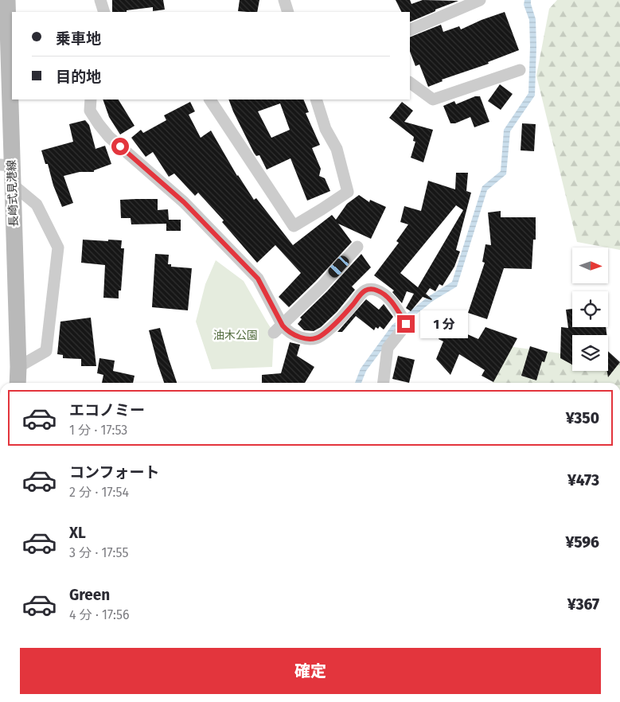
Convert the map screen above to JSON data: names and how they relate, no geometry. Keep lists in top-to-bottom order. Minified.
{"streets":{"main road":["長崎式見港線"]},"parks":["油木公園"],"north":"right","page":{"banner":["乗車地","目的地"],"bubble":"1 分","list":[{"name":"エコノミー","note":"1 分 · 17:53","value":"¥350"},{"name":"コンフォート","note":"2 分 · 17:54","value":"¥473"},{"name":"XL","note":"3 分 · 17:55","value":"¥596"},{"name":"Green","note":"4 分 · 17:56","value":"¥367"}],"buttons":"確定"}}
